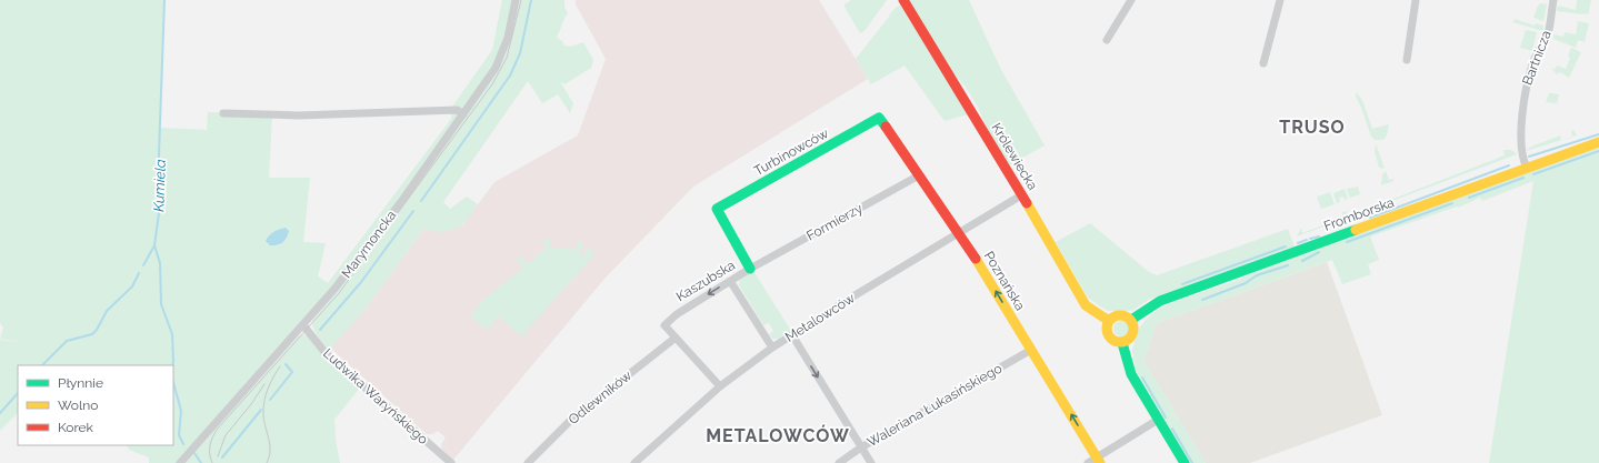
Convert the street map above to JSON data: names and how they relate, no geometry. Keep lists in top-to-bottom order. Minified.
{"streets":{"street":["Bartnicza","Turbinowców","Królewiecka","Fromborska","Formierzy","Marymoncka","Kaszubska","Poznańska","Metalowców","Ludwika Waryńskiego","Odlewników","Waleriana Łukasińskiego"]},"crossings":[["Bartnicza","Fromborska"],["Turbinowców","Kaszubska"],["Turbinowców","Poznańska"],["Królewiecka","Fromborska"],["Królewiecka","Metalowców"],["Formierzy","Kaszubska"],["Formierzy","Poznańska"],["Marymoncka","Ludwika Waryńskiego"],["Kaszubska","Odlewników"],["Poznańska","Metalowców"],["Poznańska","Waleriana Łukasińskiego"]],"one_way":["Kaszubska"],"districts":["TRUSO","METALOWCÓW"],"water":["Kumiela"],"legend":["Płynnie","Wolno","Korek"]}
